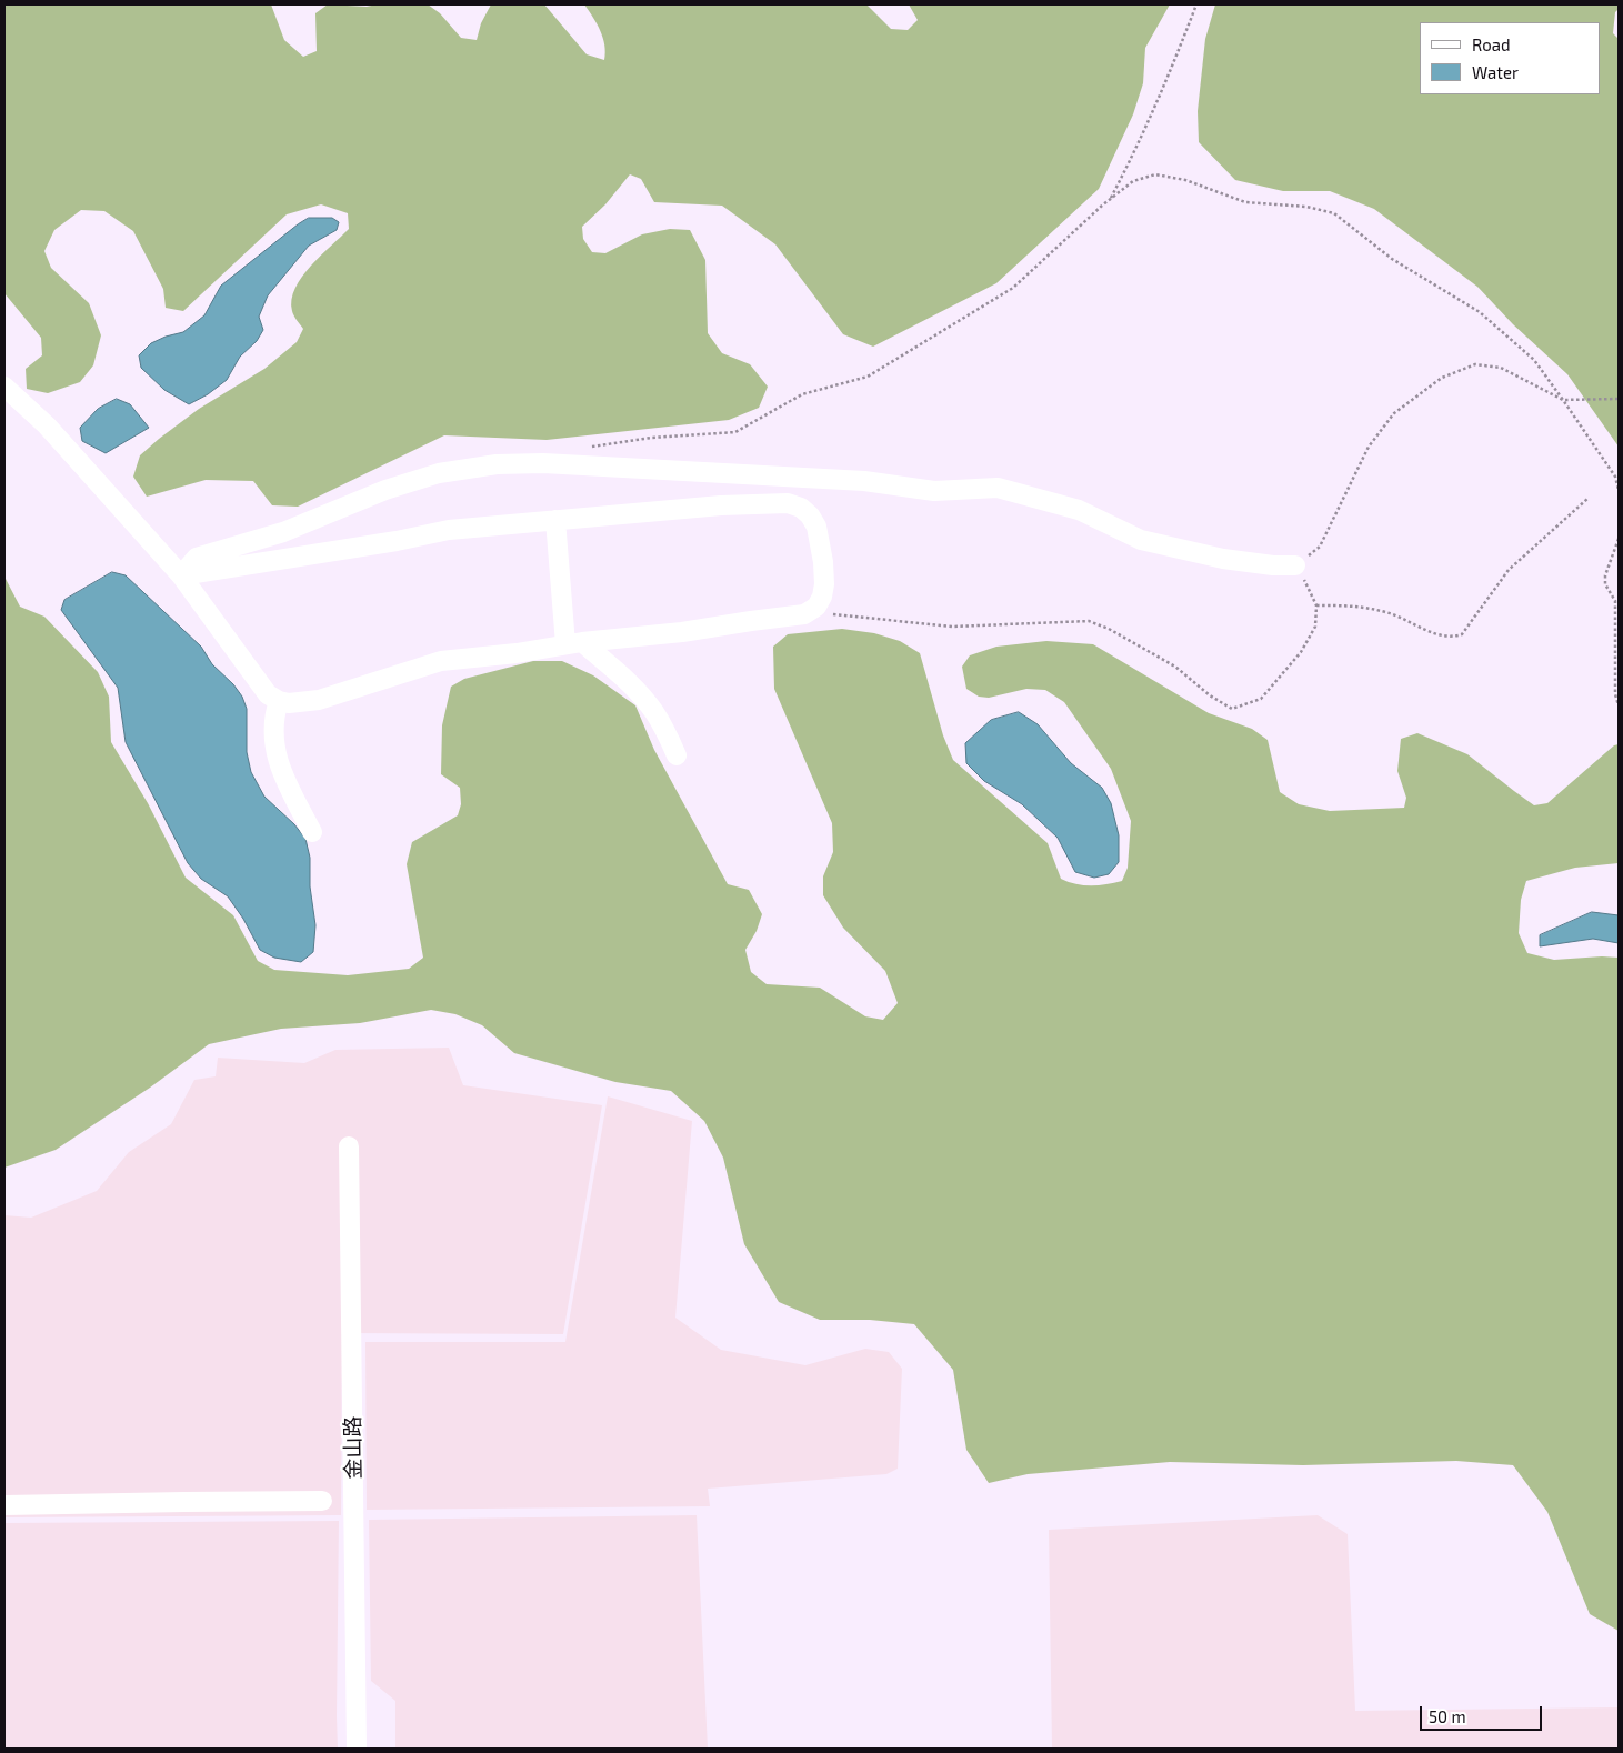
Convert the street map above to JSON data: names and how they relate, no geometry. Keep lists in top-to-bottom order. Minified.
{"streets":{"street":["金山路"]},"legend":["Road","Water"],"scale_bar":"50 m"}
